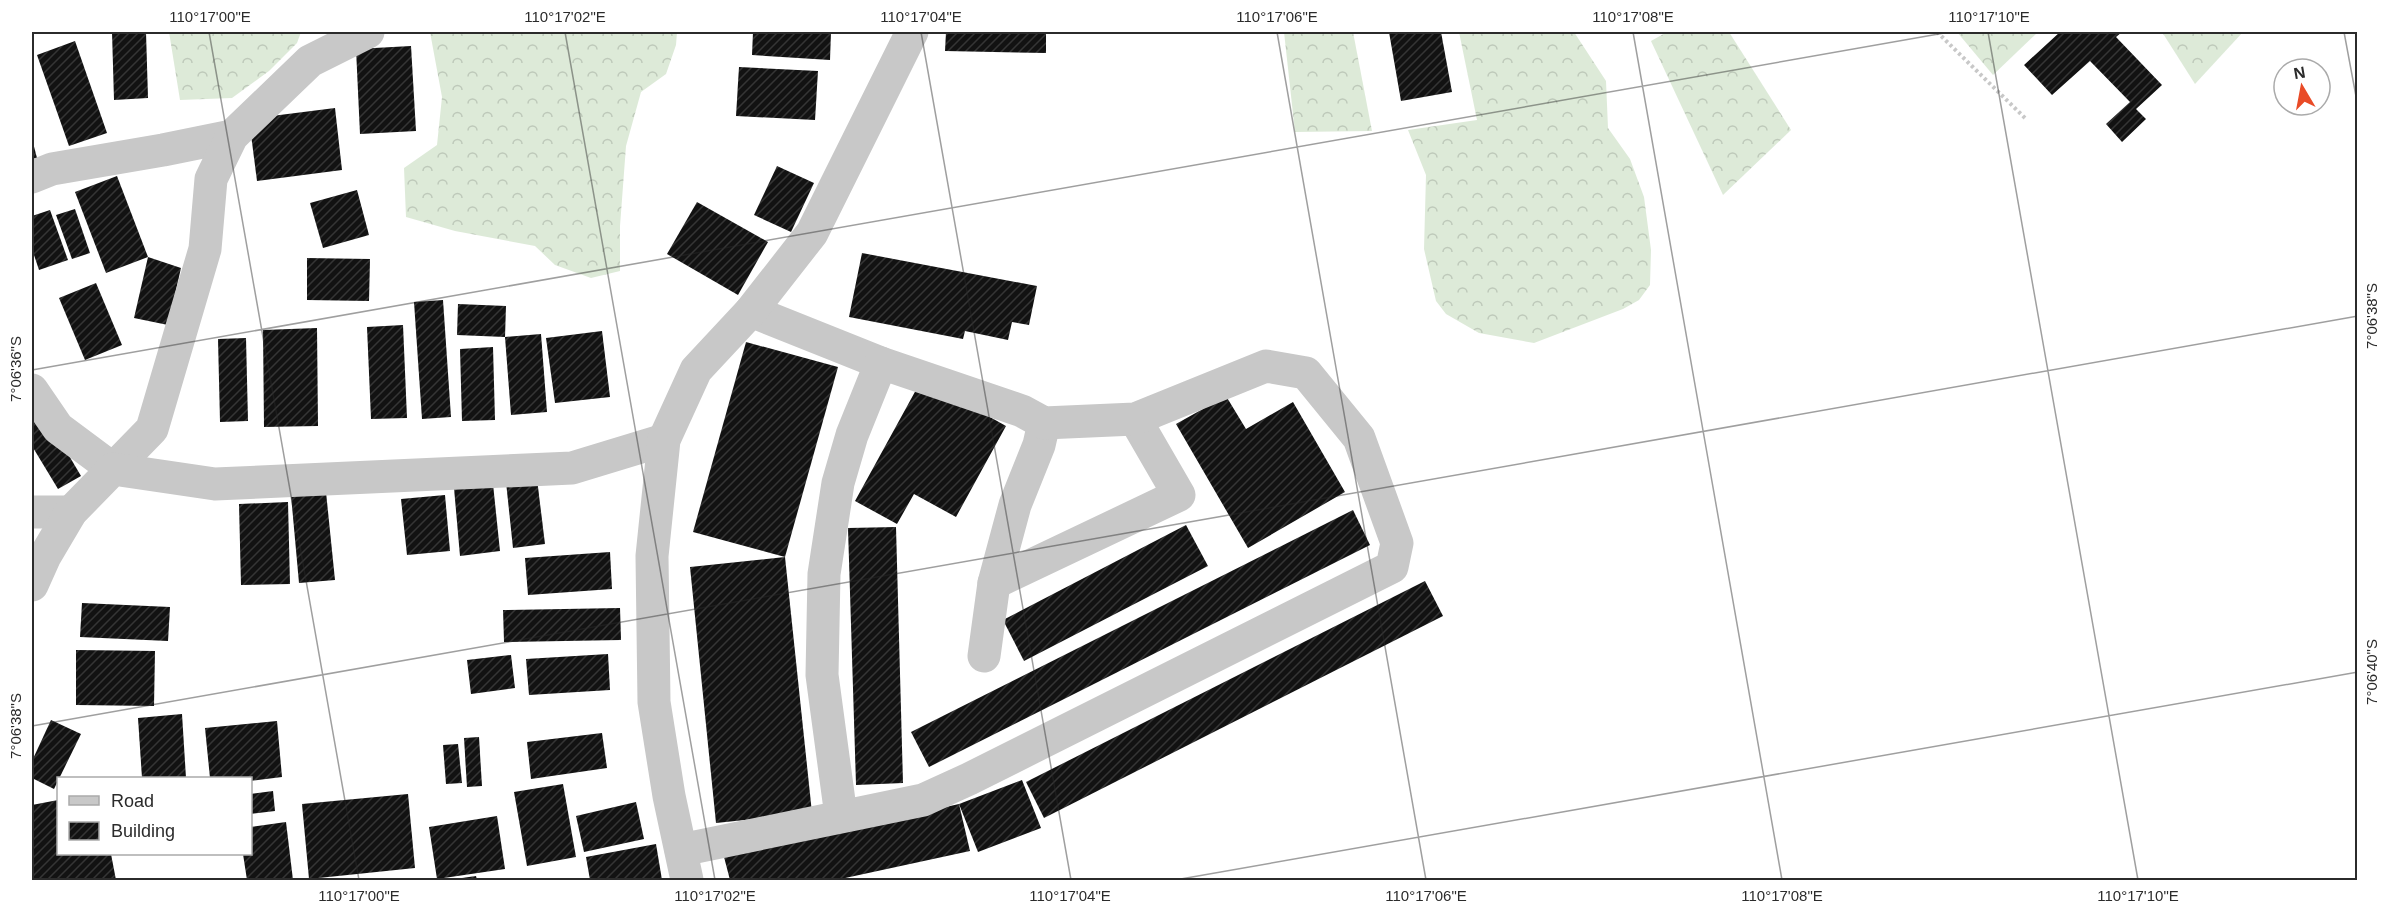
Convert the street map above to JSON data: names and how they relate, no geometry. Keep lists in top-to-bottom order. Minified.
{"legend":["Road","Building"],"north":"top","coordinates":["110°17'00\"E","110°17'02\"E","110°17'04\"E","110°17'06\"E","110°17'08\"E","110°17'10\"E","7°06'38\"S","7°06'36\"S","7°06'40\"S"]}
